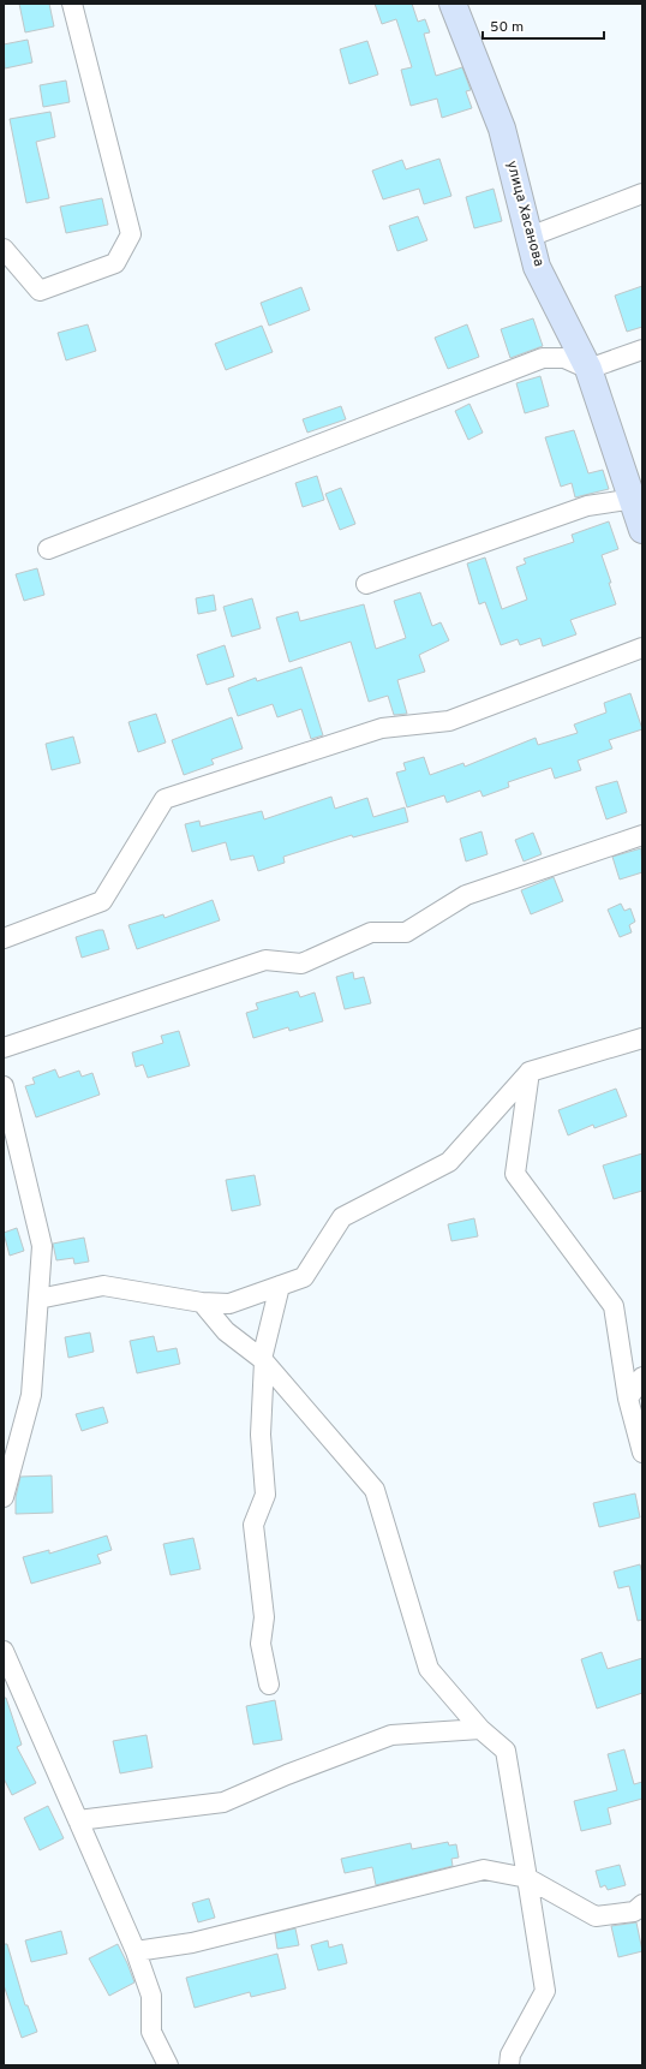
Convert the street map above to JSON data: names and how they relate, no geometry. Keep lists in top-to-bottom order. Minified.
{"streets":{"street":["улица Хасанова"]},"scale_bar":"50 m"}
